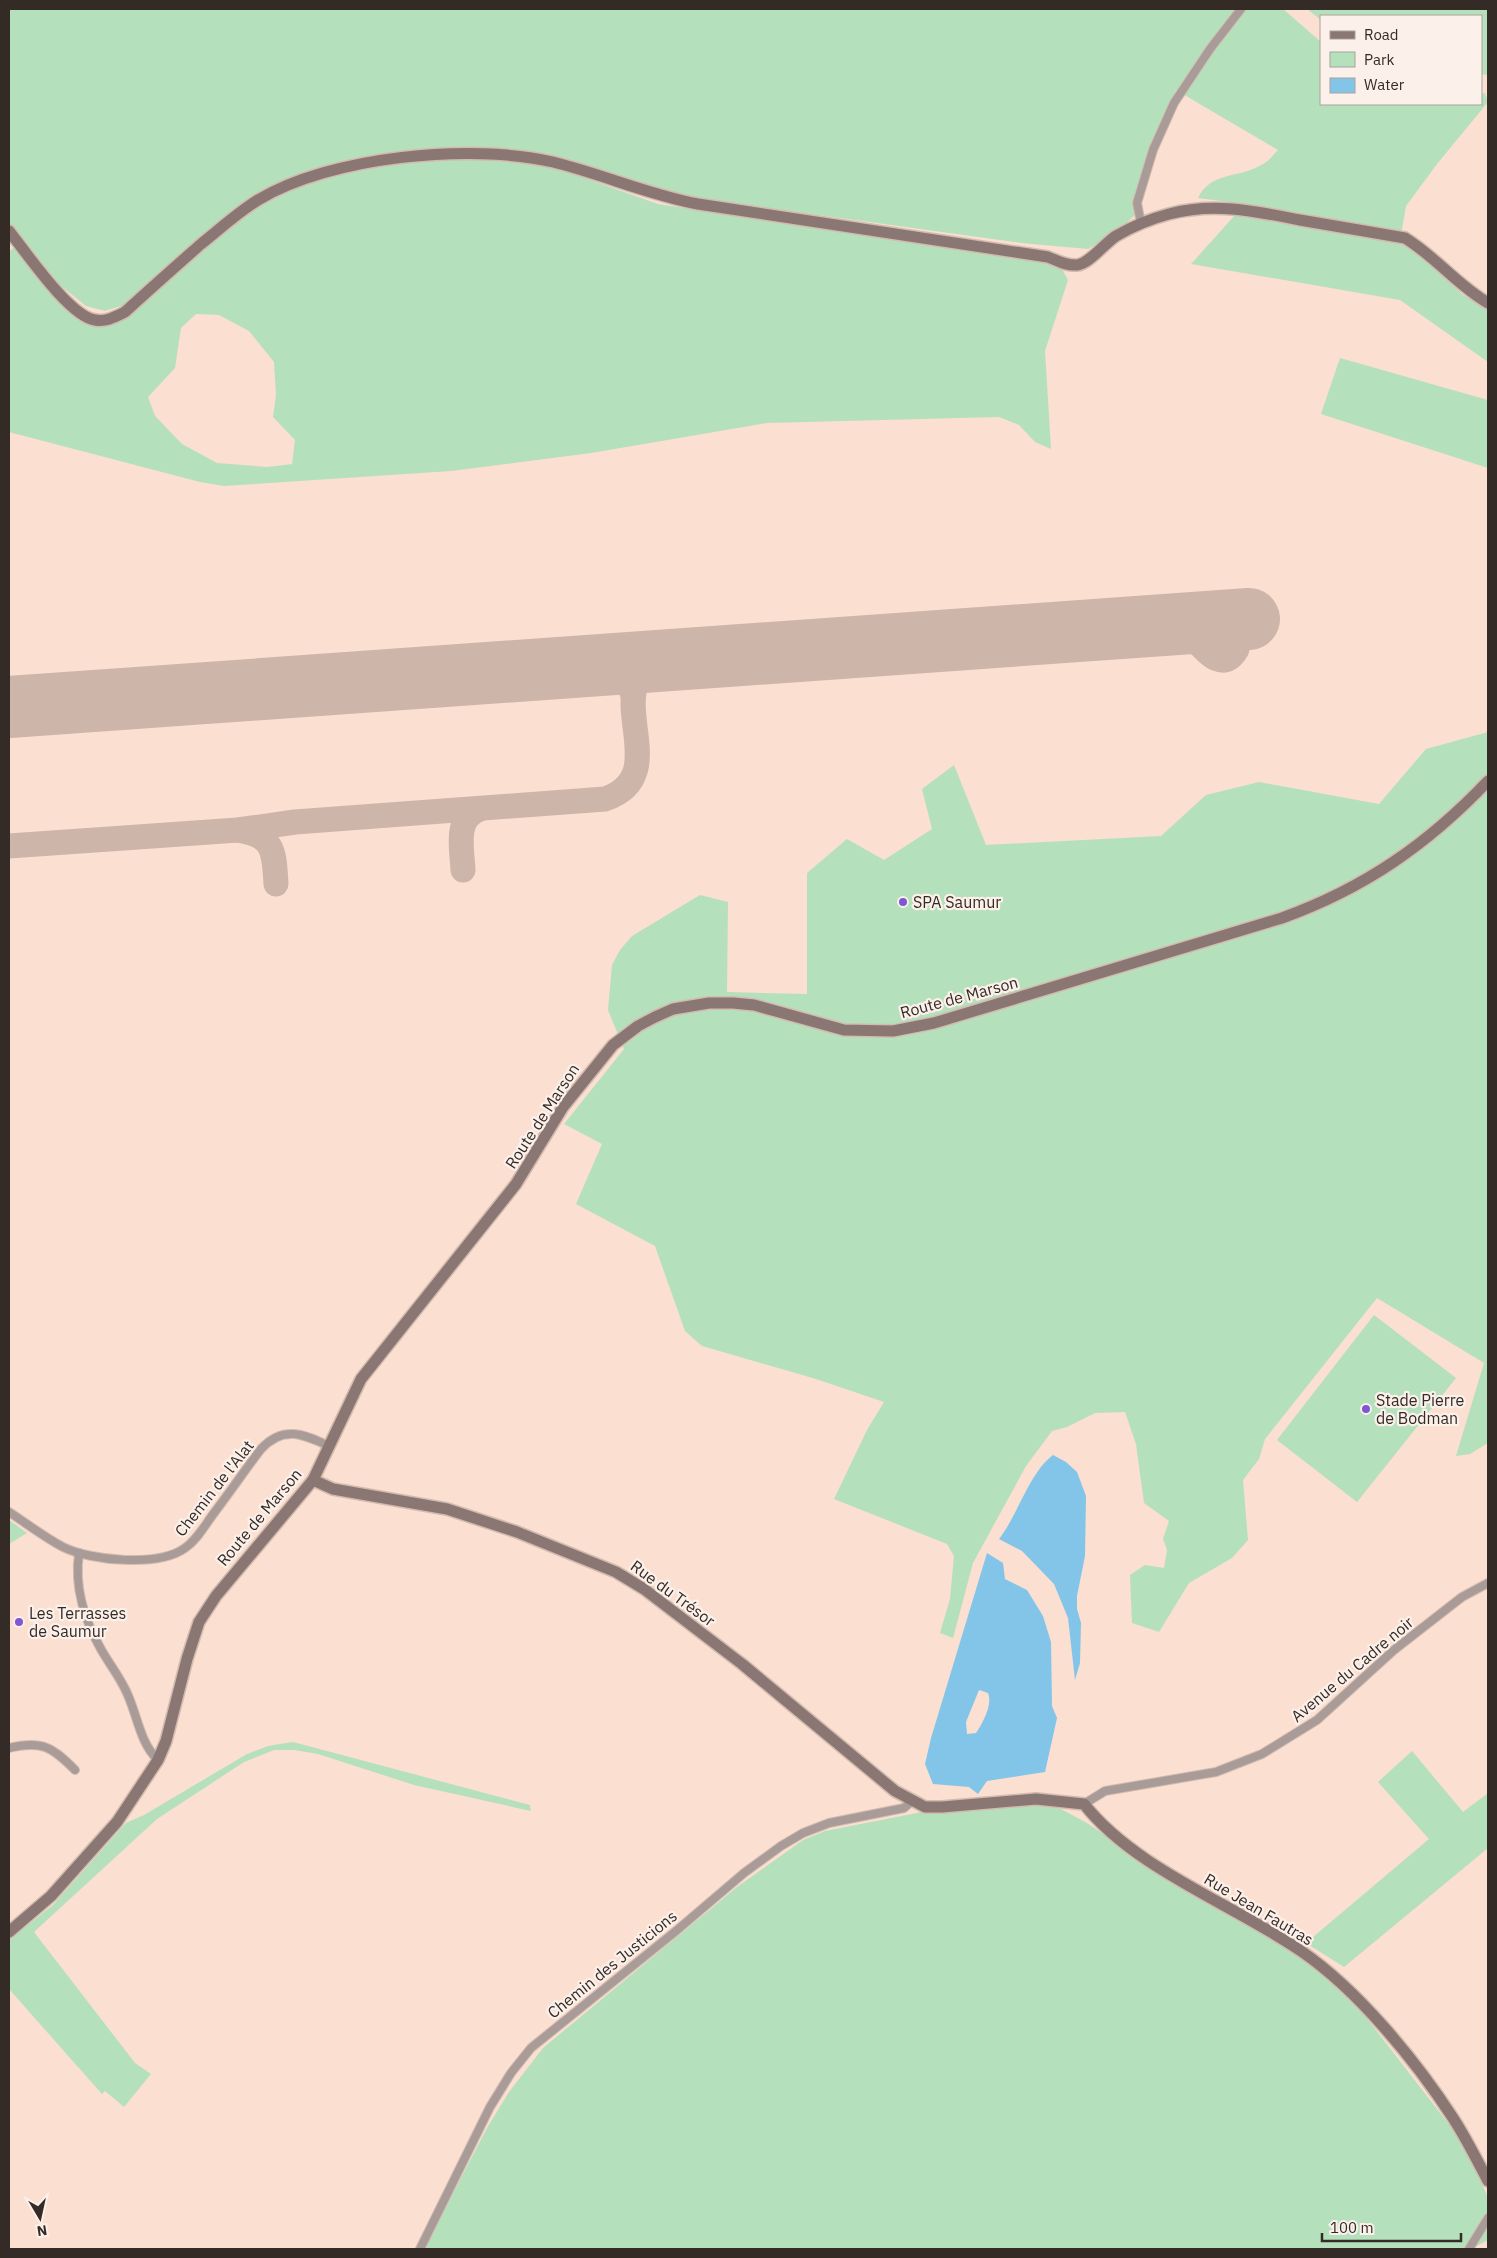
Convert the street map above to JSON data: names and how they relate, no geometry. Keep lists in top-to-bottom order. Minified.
{"streets":{"street":["Route de Marson","Chemin de l'Alat","Rue du Trésor","Avenue du Cadre noir","Rue Jean Fautras","Chemin des Justicions"]},"crossings":[["Route de Marson","Chemin de l'Alat"],["Route de Marson","Rue du Trésor"],["Rue du Trésor","Chemin des Justicions"],["Avenue du Cadre noir","Rue Jean Fautras"]],"places":["SPA Saumur","Stade Pierre de Bodman","Les Terrasses de Saumur"],"legend":["Road","Park","Water"],"scale_bar":"100 m","north":"bottom"}
